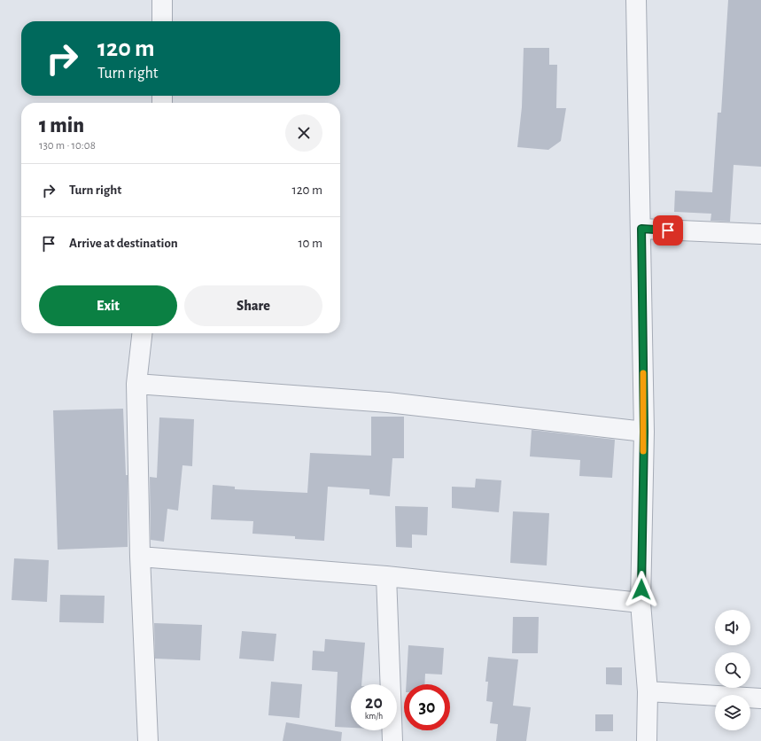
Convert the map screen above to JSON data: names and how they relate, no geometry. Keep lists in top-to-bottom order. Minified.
{"page":{"turn":["120 m","Turn right"],"heading":["1 min","130 m · 10:08"],"list":[{"name":"Turn right","value":"120 m"},{"name":"Arrive at destination","value":"10 m"}],"buttons":["Exit","Share"],"speed":"20 km/h","limit":"30"}}
